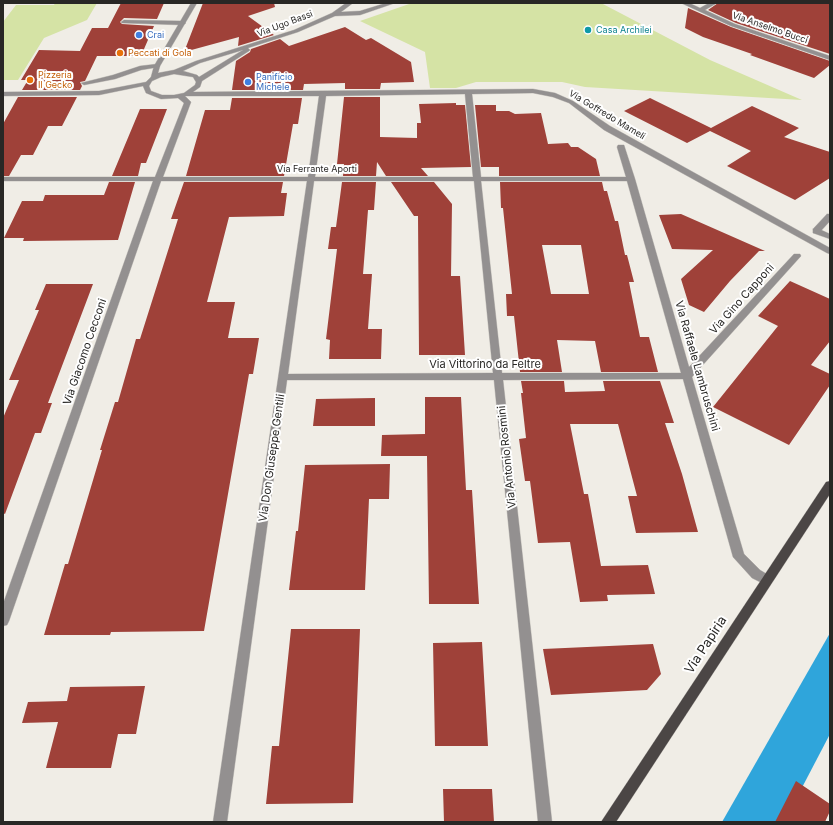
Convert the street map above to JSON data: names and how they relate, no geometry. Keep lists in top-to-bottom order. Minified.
{"streets":{"main road":["Via Papiria"],"street":["Via Ugo Bassi","Via Anselmo Bucci","Via Goffredo Mameli","Via Ferrante Aporti","Via Gino Capponi","Via Giacomo Cecconi","Via Vittorino da Feltre","Via Raffaele Lambruschini","Via Antonio Rosmini","Via Don Giuseppe Gentili"]},"crossings":[["Via Ugo Bassi","Via Goffredo Mameli"],["Via Ugo Bassi","Via Giacomo Cecconi"],["Via Goffredo Mameli","Via Giacomo Cecconi"],["Via Goffredo Mameli","Via Antonio Rosmini"],["Via Goffredo Mameli","Via Don Giuseppe Gentili"],["Via Ferrante Aporti","Via Giacomo Cecconi"],["Via Ferrante Aporti","Via Raffaele Lambruschini"],["Via Ferrante Aporti","Via Antonio Rosmini"],["Via Ferrante Aporti","Via Don Giuseppe Gentili"],["Via Gino Capponi","Via Vittorino da Feltre"],["Via Gino Capponi","Via Raffaele Lambruschini"],["Via Vittorino da Feltre","Via Raffaele Lambruschini"],["Via Vittorino da Feltre","Via Antonio Rosmini"],["Via Vittorino da Feltre","Via Don Giuseppe Gentili"],["Via Raffaele Lambruschini","Via Papiria"]],"places":["Casa Archilei","Crai","Peccati di Gola","Pizzeria Il Gecko","Panificio Michele"]}
